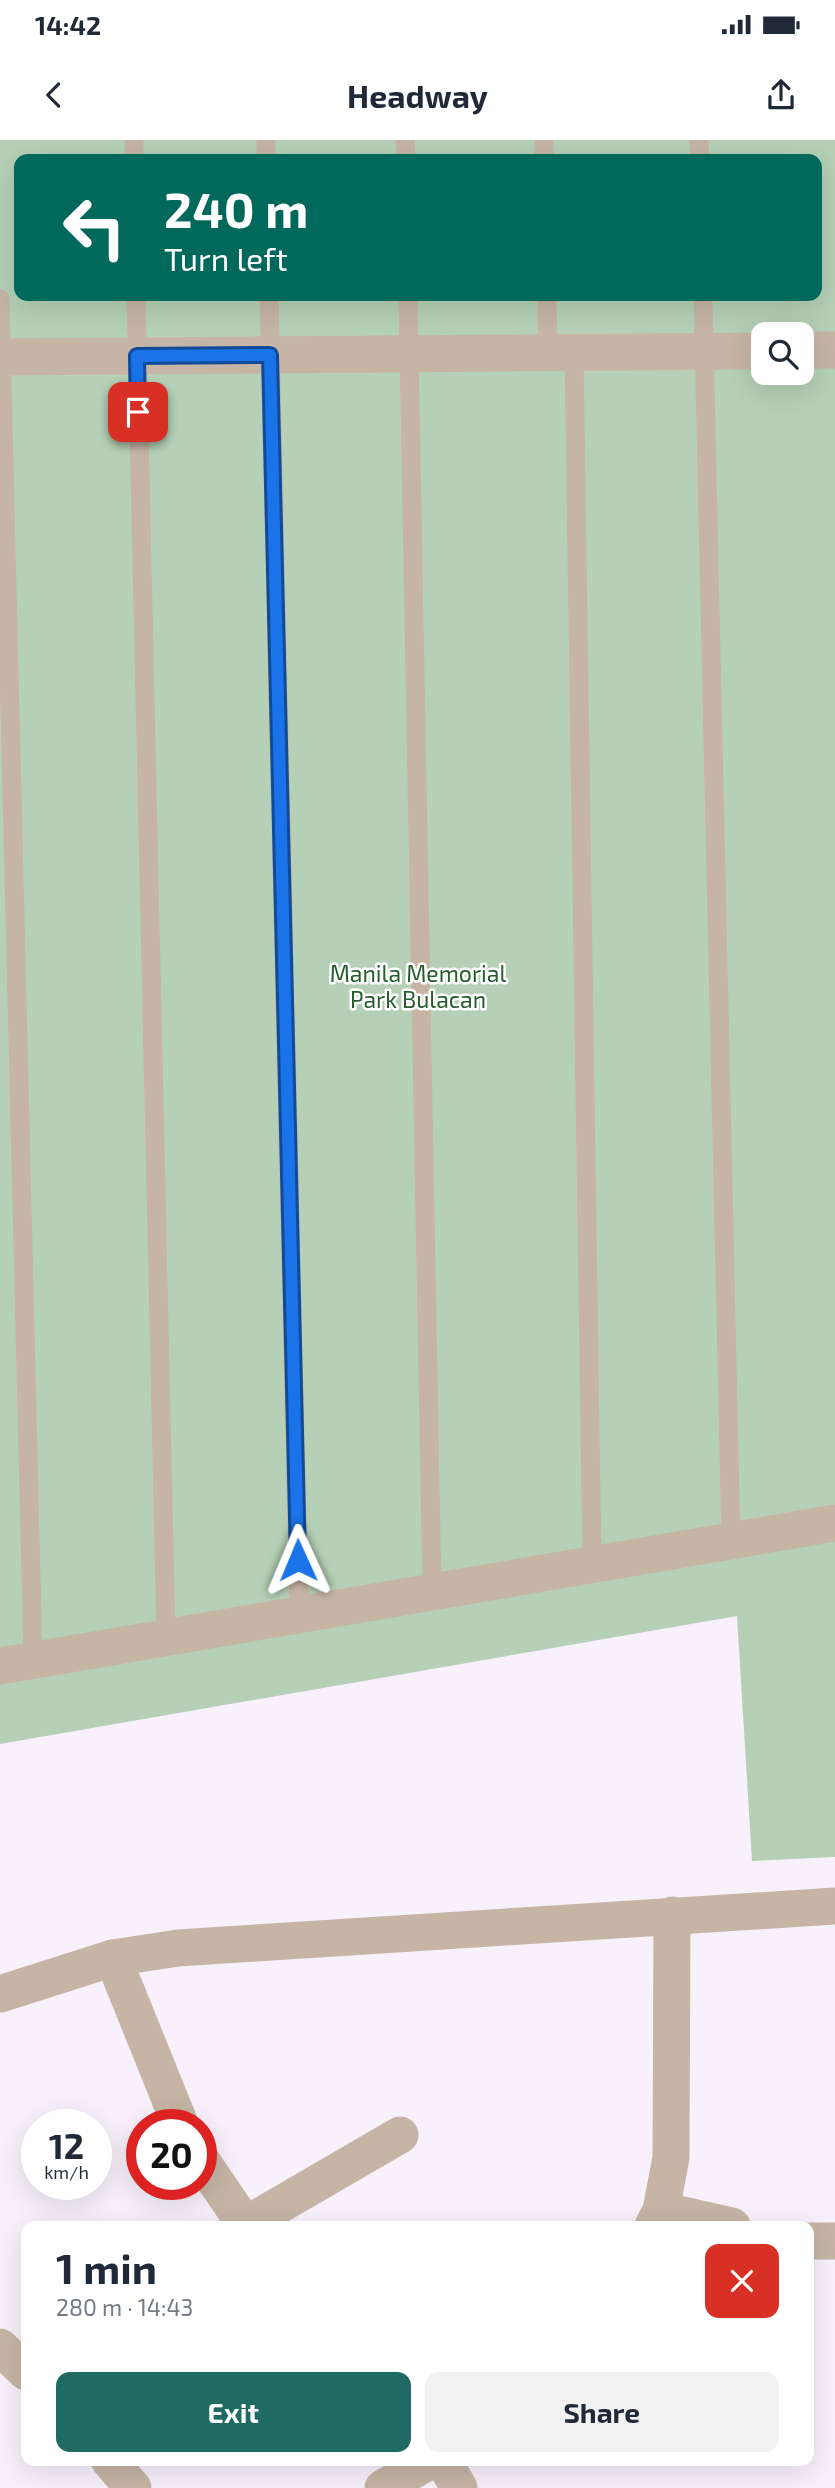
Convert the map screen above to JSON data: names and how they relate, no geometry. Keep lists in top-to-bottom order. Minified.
{"parks":["Manila Memorial Park Bulacan"],"page":{"status":"14:42","header":"Headway","turn":["240 m","Turn left"],"speed":"12 km/h","limit":"20","heading":["1 min","280 m · 14:43"],"buttons":["Exit","Share"]}}
